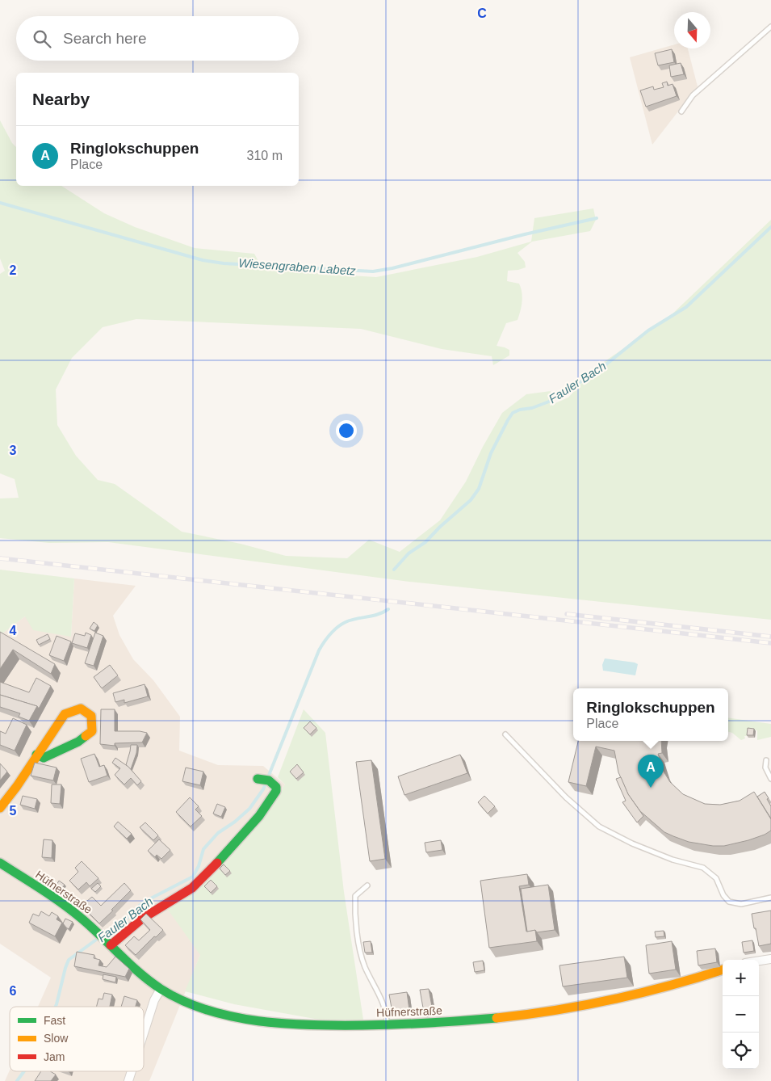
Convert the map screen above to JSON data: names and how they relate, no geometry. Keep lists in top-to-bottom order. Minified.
{"streets":{"street":["Hüfnerstraße"]},"water":["Wiesengraben Labetz","Fauler Bach"],"legend":["Fast","Slow","Jam"],"north":"bottom","page":{"search":"Search here","heading":"Nearby","list":[{"mark":"A","name":"Ringlokschuppen","note":"Place","value":"310 m"}],"popup":["Ringlokschuppen","Place"],"pins":"A","map_buttons":["+","−"]},"grid":{"columns":["C"],"rows":["2","3","4","5","6"]}}
